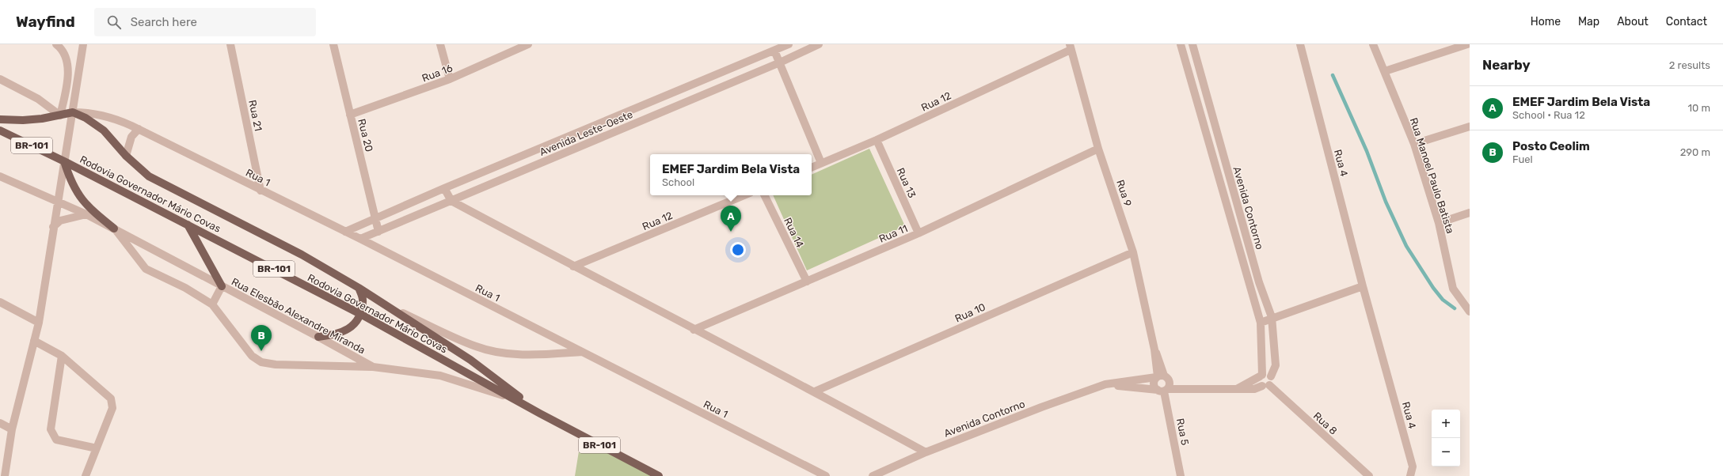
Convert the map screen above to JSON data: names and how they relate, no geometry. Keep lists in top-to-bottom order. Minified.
{"streets":{"main road":["BR-101","Rodovia Governador Mário Covas"],"street":["Rua 16","Rua 12","Rua 21","Avenida Leste-Oeste","Rua 20","Rua 4","Rua Manoel Paulo Batista","Rua 1","Rua 13","Rua 9","Avenida Contorno","Rua 14","Rua 11","Rua 10","Rua Elesbão Alexandre Miranda","Rua 8","Rua 5"]},"crossings":[["Rua 16","Rua 20"],["Rua 12","Rua 13"],["Rua 12","Rua 9"],["Rua 21","Rua 1"],["Avenida Leste-Oeste","Rua 20"],["Avenida Leste-Oeste","Rua 1"],["Rua 13","Rua 11"],["Rua 9","Avenida Contorno"],["Rua 9","Rua 11"],["Rua 9","Rua 10"],["Rua 9","Rua 5"],["Rodovia Governador Mário Covas","Rua Elesbão Alexandre Miranda"],["Avenida Contorno","Rua 8"],["Avenida Contorno","Rua 5"],["Rua 14","Rua 11"]],"page":{"header":"Wayfind","search":"Search here","nav":["Home","Map","About","Contact"],"heading":["Nearby","2 results"],"list":[{"mark":"A","name":"EMEF Jardim Bela Vista","note":"School · Rua 12","value":"10 m"},{"mark":"B","name":"Posto Ceolim","note":"Fuel","value":"290 m"}],"popup":["EMEF Jardim Bela Vista","School"],"pins":["A","B"],"map_buttons":["+","−"]}}
